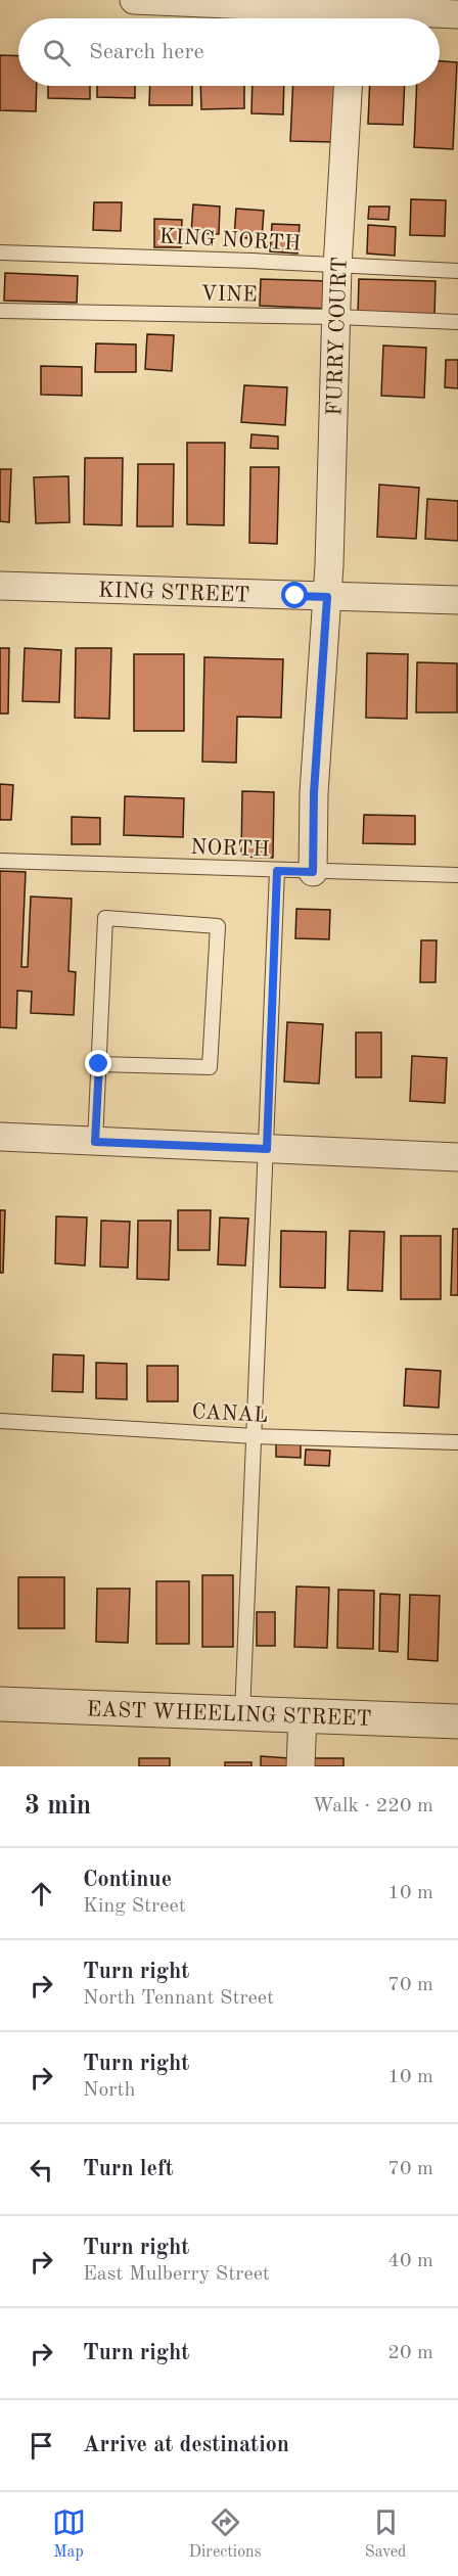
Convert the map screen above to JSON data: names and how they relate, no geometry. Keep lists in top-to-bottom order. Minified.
{"streets":{"street":["FURRY COURT","KING STREET","EAST WHEELING STREET"],"lane":["KING NORTH","VINE","NORTH","CANAL"]},"crossings":[["KING NORTH","FURRY COURT"],["VINE","FURRY COURT"],["FURRY COURT","KING STREET"],["FURRY COURT","NORTH"]],"page":{"search":"Search here","heading":["3 min","Walk · 220 m"],"list":[["Continue","King Street","10 m"],["Turn right","North Tennant Street","70 m"],["Turn right","North","10 m"],["Turn left","70 m"],["Turn right","East Mulberry Street","40 m"],["Turn right","20 m"],"Arrive at destination"],"nav":["Map","Directions","Saved"]}}
